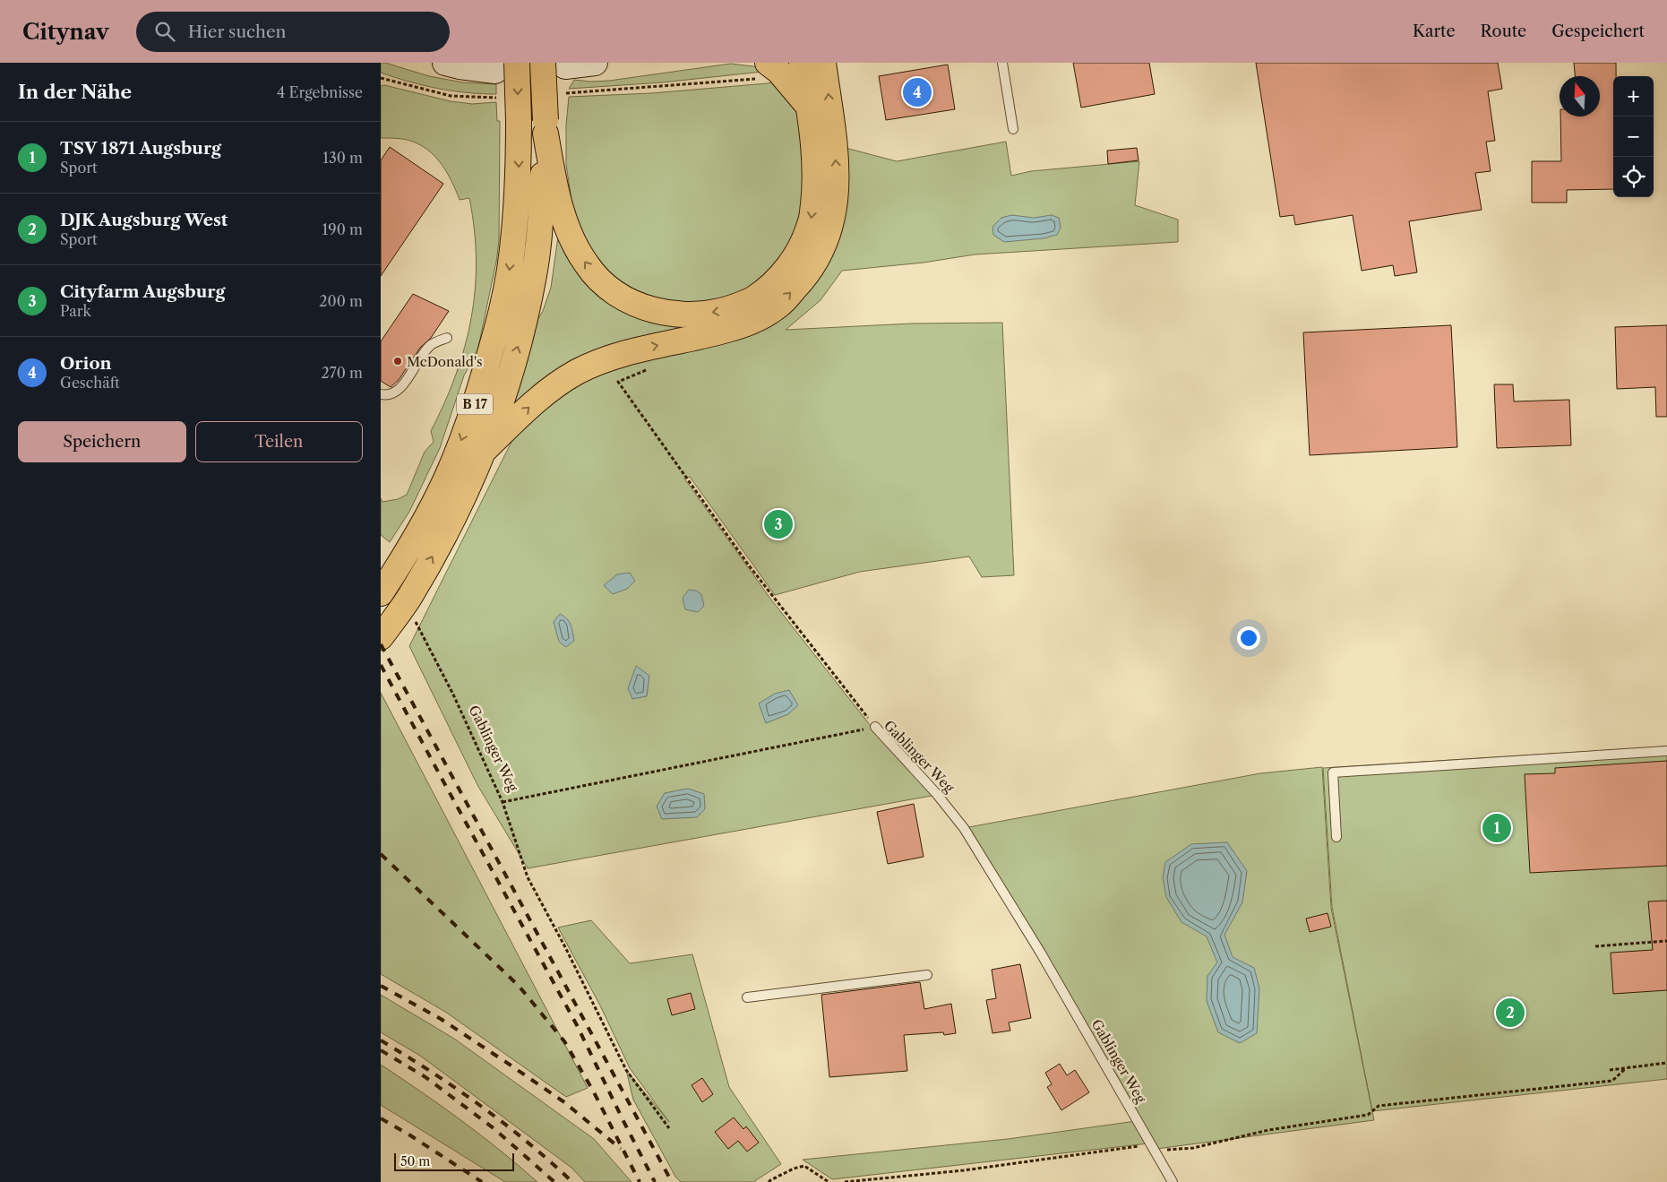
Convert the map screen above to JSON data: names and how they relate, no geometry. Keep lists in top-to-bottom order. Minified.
{"streets":{"highway":["B 17"],"lane":["Gablinger Weg"]},"places":["McDonald's"],"scale_bar":"50 m","north":"top","page":{"header":"Citynav","search":"Hier suchen","nav":["Karte","Route","Gespeichert"],"heading":["In der Nähe","4 Ergebnisse"],"map_buttons":["+","−"],"pins":["4","3","1","2"],"list":[{"mark":"1","name":"TSV 1871 Augsburg","note":"Sport","value":"130 m"},{"mark":"2","name":"DJK Augsburg West","note":"Sport","value":"190 m"},{"mark":"3","name":"Cityfarm Augsburg","note":"Park","value":"200 m"},{"mark":"4","name":"Orion","note":"Geschäft","value":"270 m"}],"buttons":["Speichern","Teilen"],"scale":"50 m"}}
